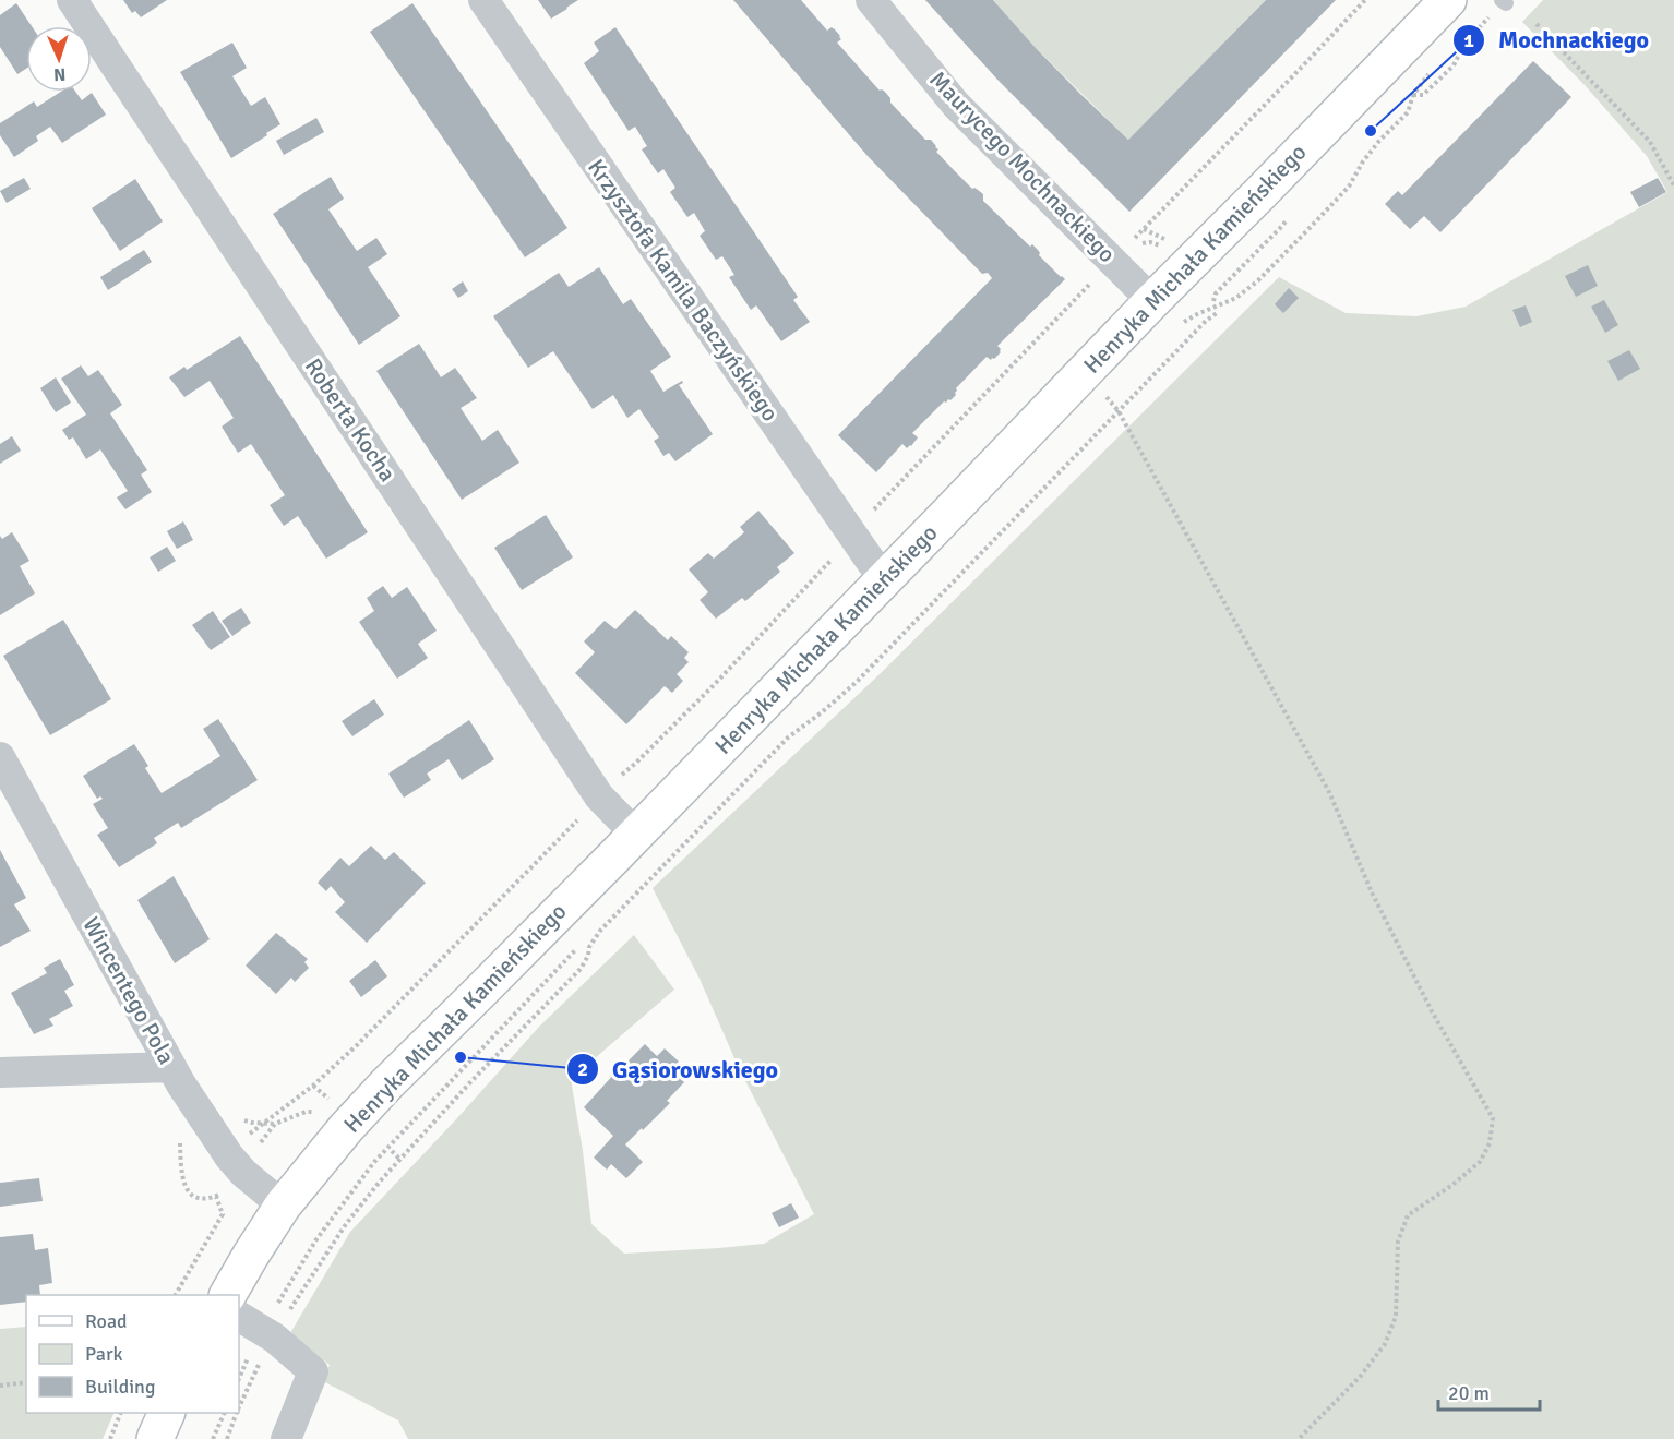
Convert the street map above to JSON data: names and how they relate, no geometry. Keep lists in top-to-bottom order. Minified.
{"streets":{"street":["Maurycego Mochnackiego","Henryka Michała Kamieńskiego","Krzysztofa Kamila Baczyńskiego","Roberta Kocha","Wincentego Pola"]},"crossings":[["Maurycego Mochnackiego","Henryka Michała Kamieńskiego"],["Henryka Michała Kamieńskiego","Krzysztofa Kamila Baczyńskiego"],["Henryka Michała Kamieńskiego","Roberta Kocha"],["Henryka Michała Kamieńskiego","Wincentego Pola"]],"places":["Mochnackiego","Gąsiorowskiego"],"legend":["Road","Park","Building"],"scale_bar":"20 m","north":"bottom"}
